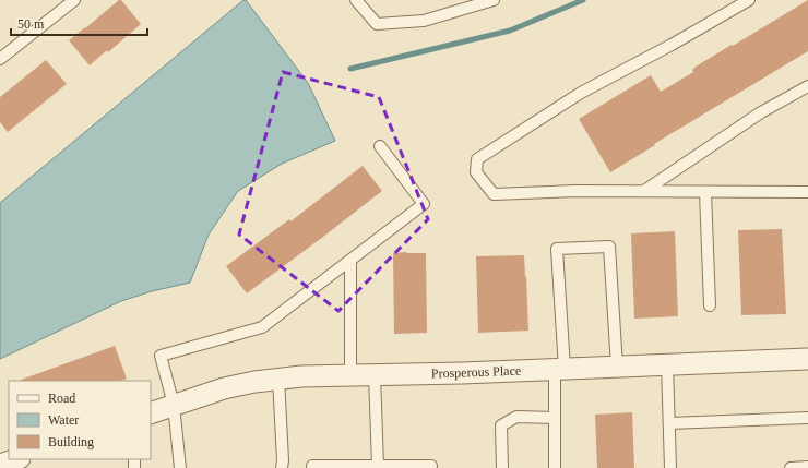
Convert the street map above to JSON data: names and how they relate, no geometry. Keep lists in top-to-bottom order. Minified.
{"streets":{"street":["Prosperous Place"]},"legend":["Road","Water","Building"],"scale_bar":"50 m"}
